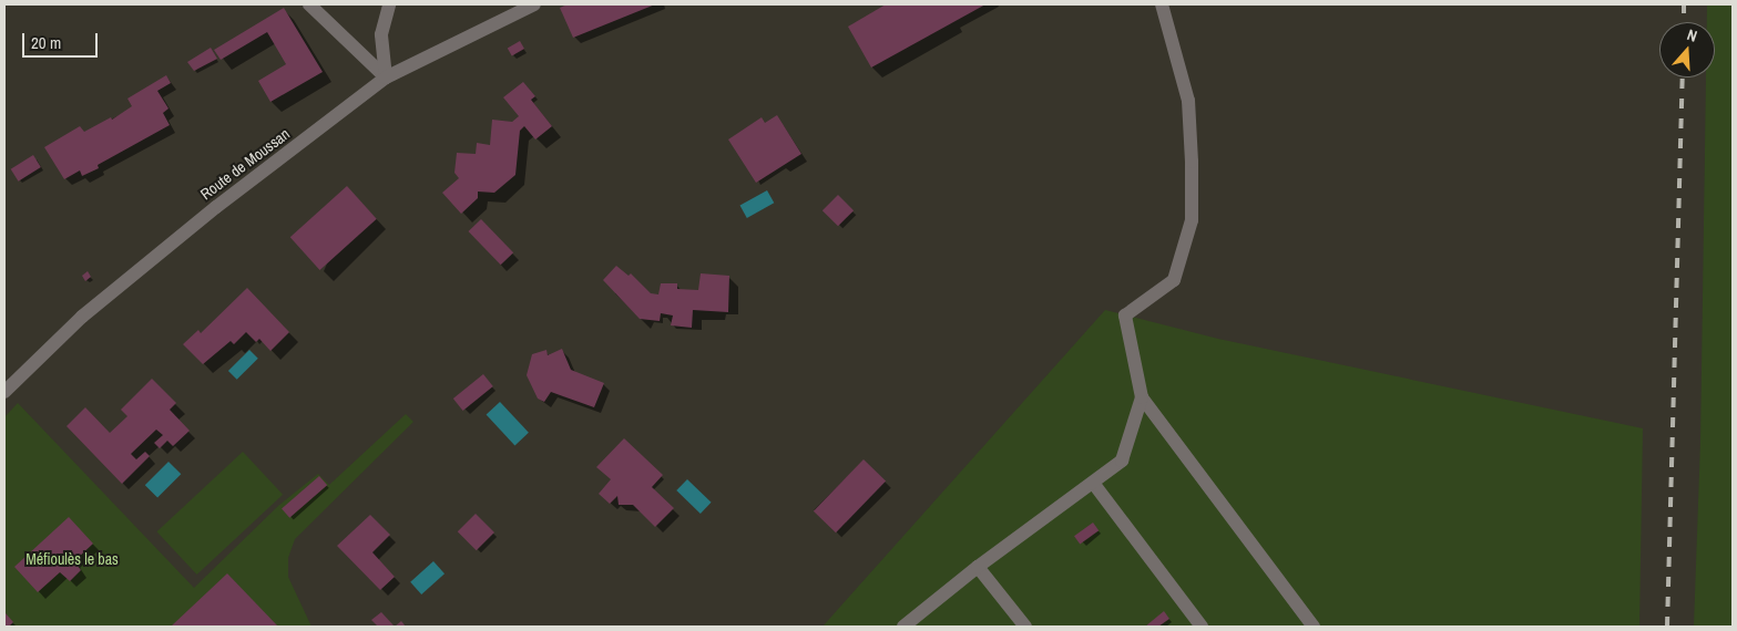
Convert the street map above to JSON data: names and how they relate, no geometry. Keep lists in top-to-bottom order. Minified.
{"streets":{"street":["Route de Moussan"]},"parks":["Méfioulès le bas"],"scale_bar":"20 m","north":"top"}
